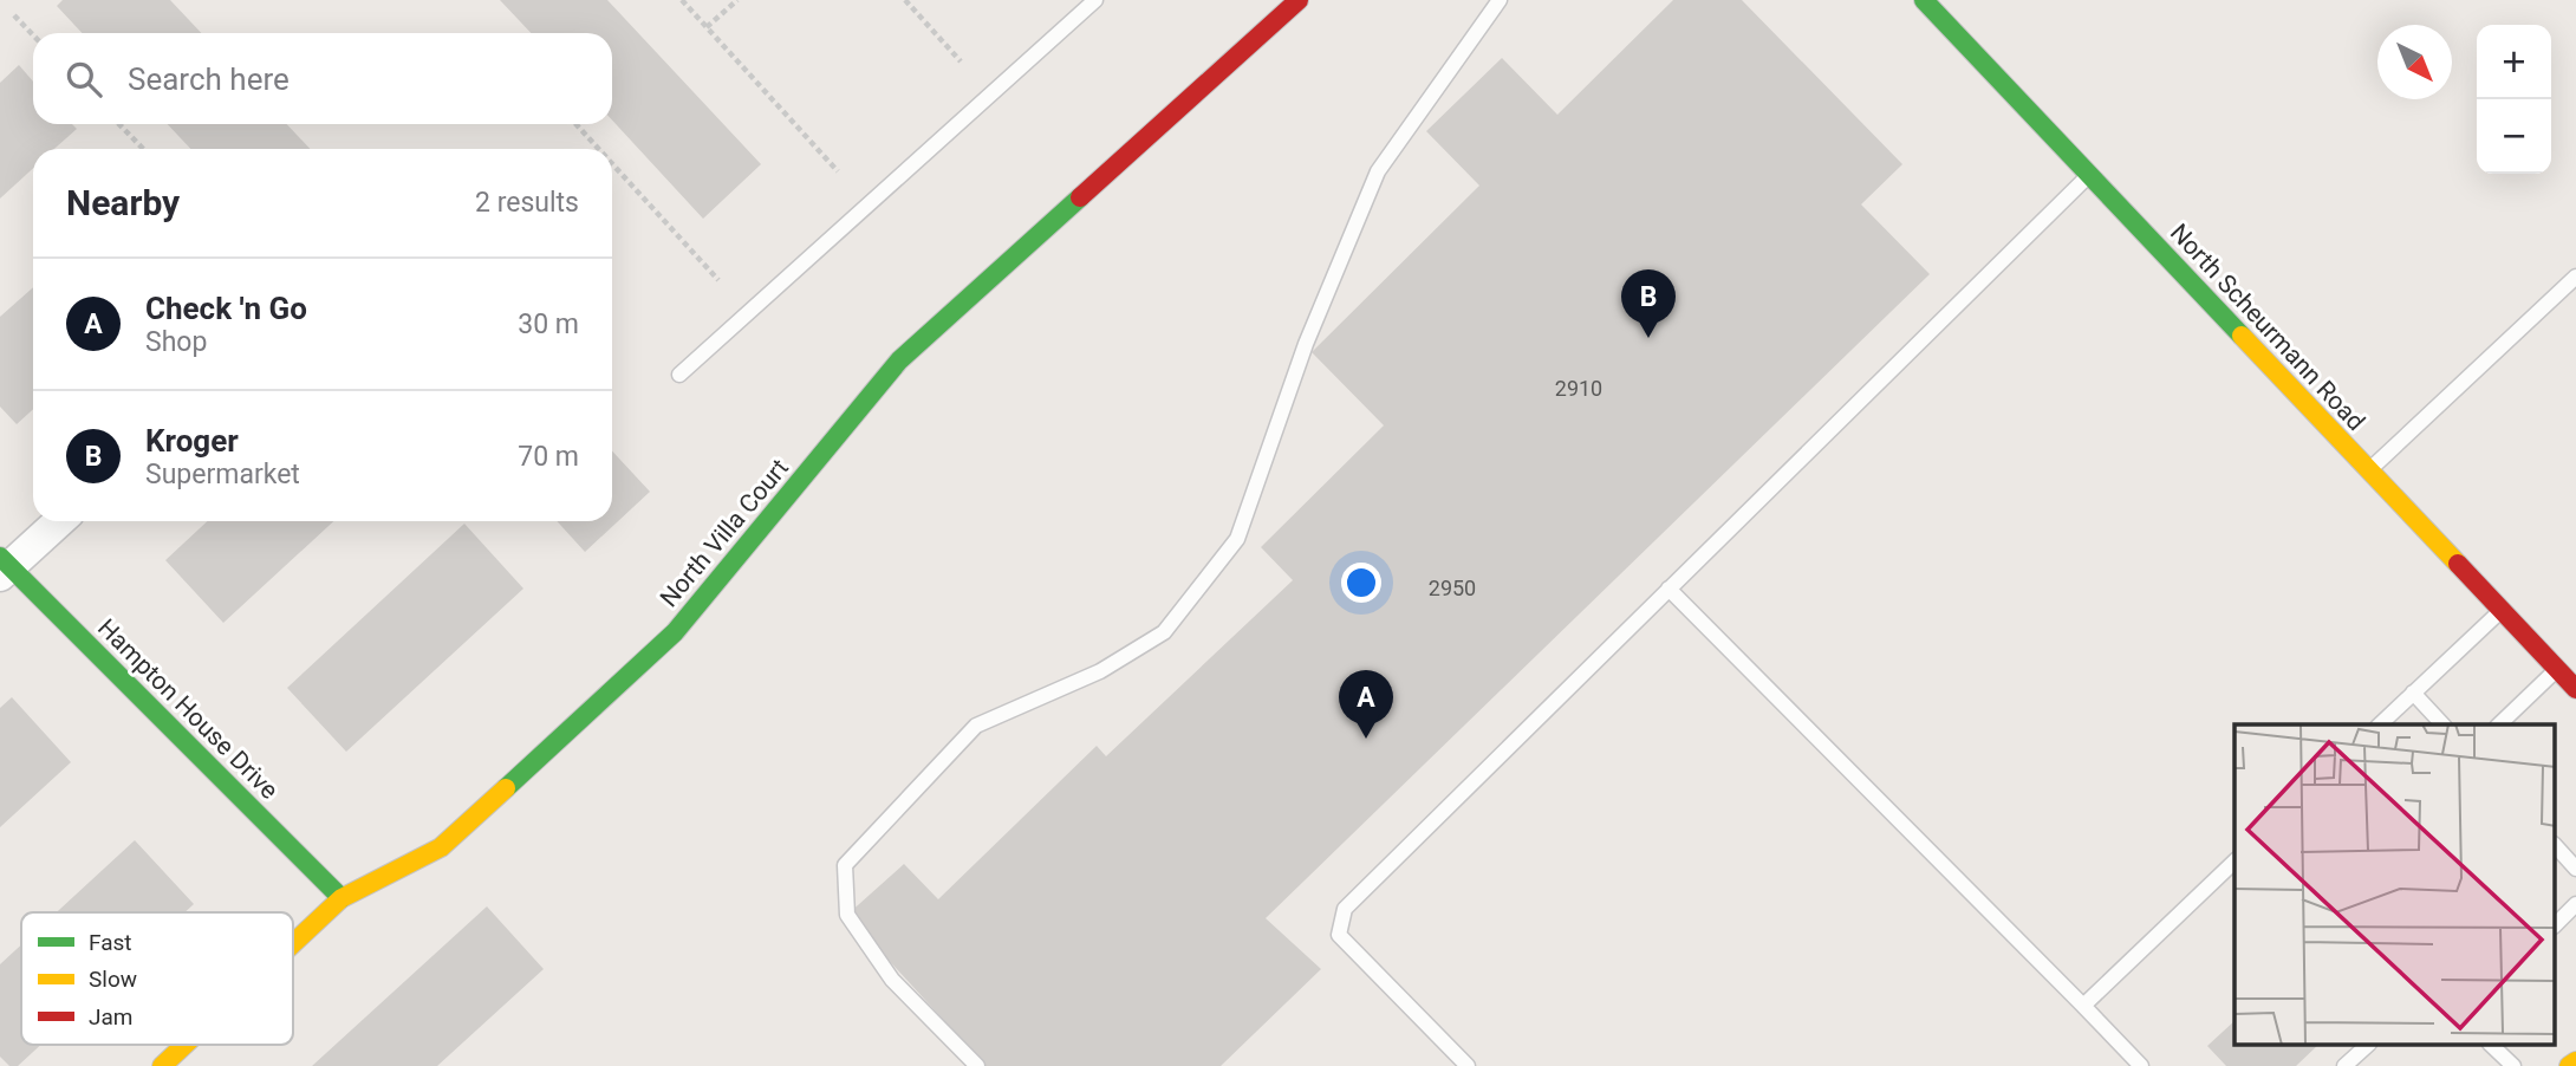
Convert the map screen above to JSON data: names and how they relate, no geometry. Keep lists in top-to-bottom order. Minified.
{"streets":{"main road":["North Scheurmann Road","North Villa Court","Hampton House Drive"]},"crossings":[["North Villa Court","Hampton House Drive"]],"house_numbers":["2910","2950"],"legend":["Fast","Slow","Jam"],"north":"bottom right","page":{"map_buttons":["+","−"],"search":"Search here","heading":["Nearby","2 results"],"list":[{"mark":"A","name":"Check 'n Go","note":"Shop","value":"30 m"},{"mark":"B","name":"Kroger","note":"Supermarket","value":"70 m"}],"pins":["B","A"]}}
